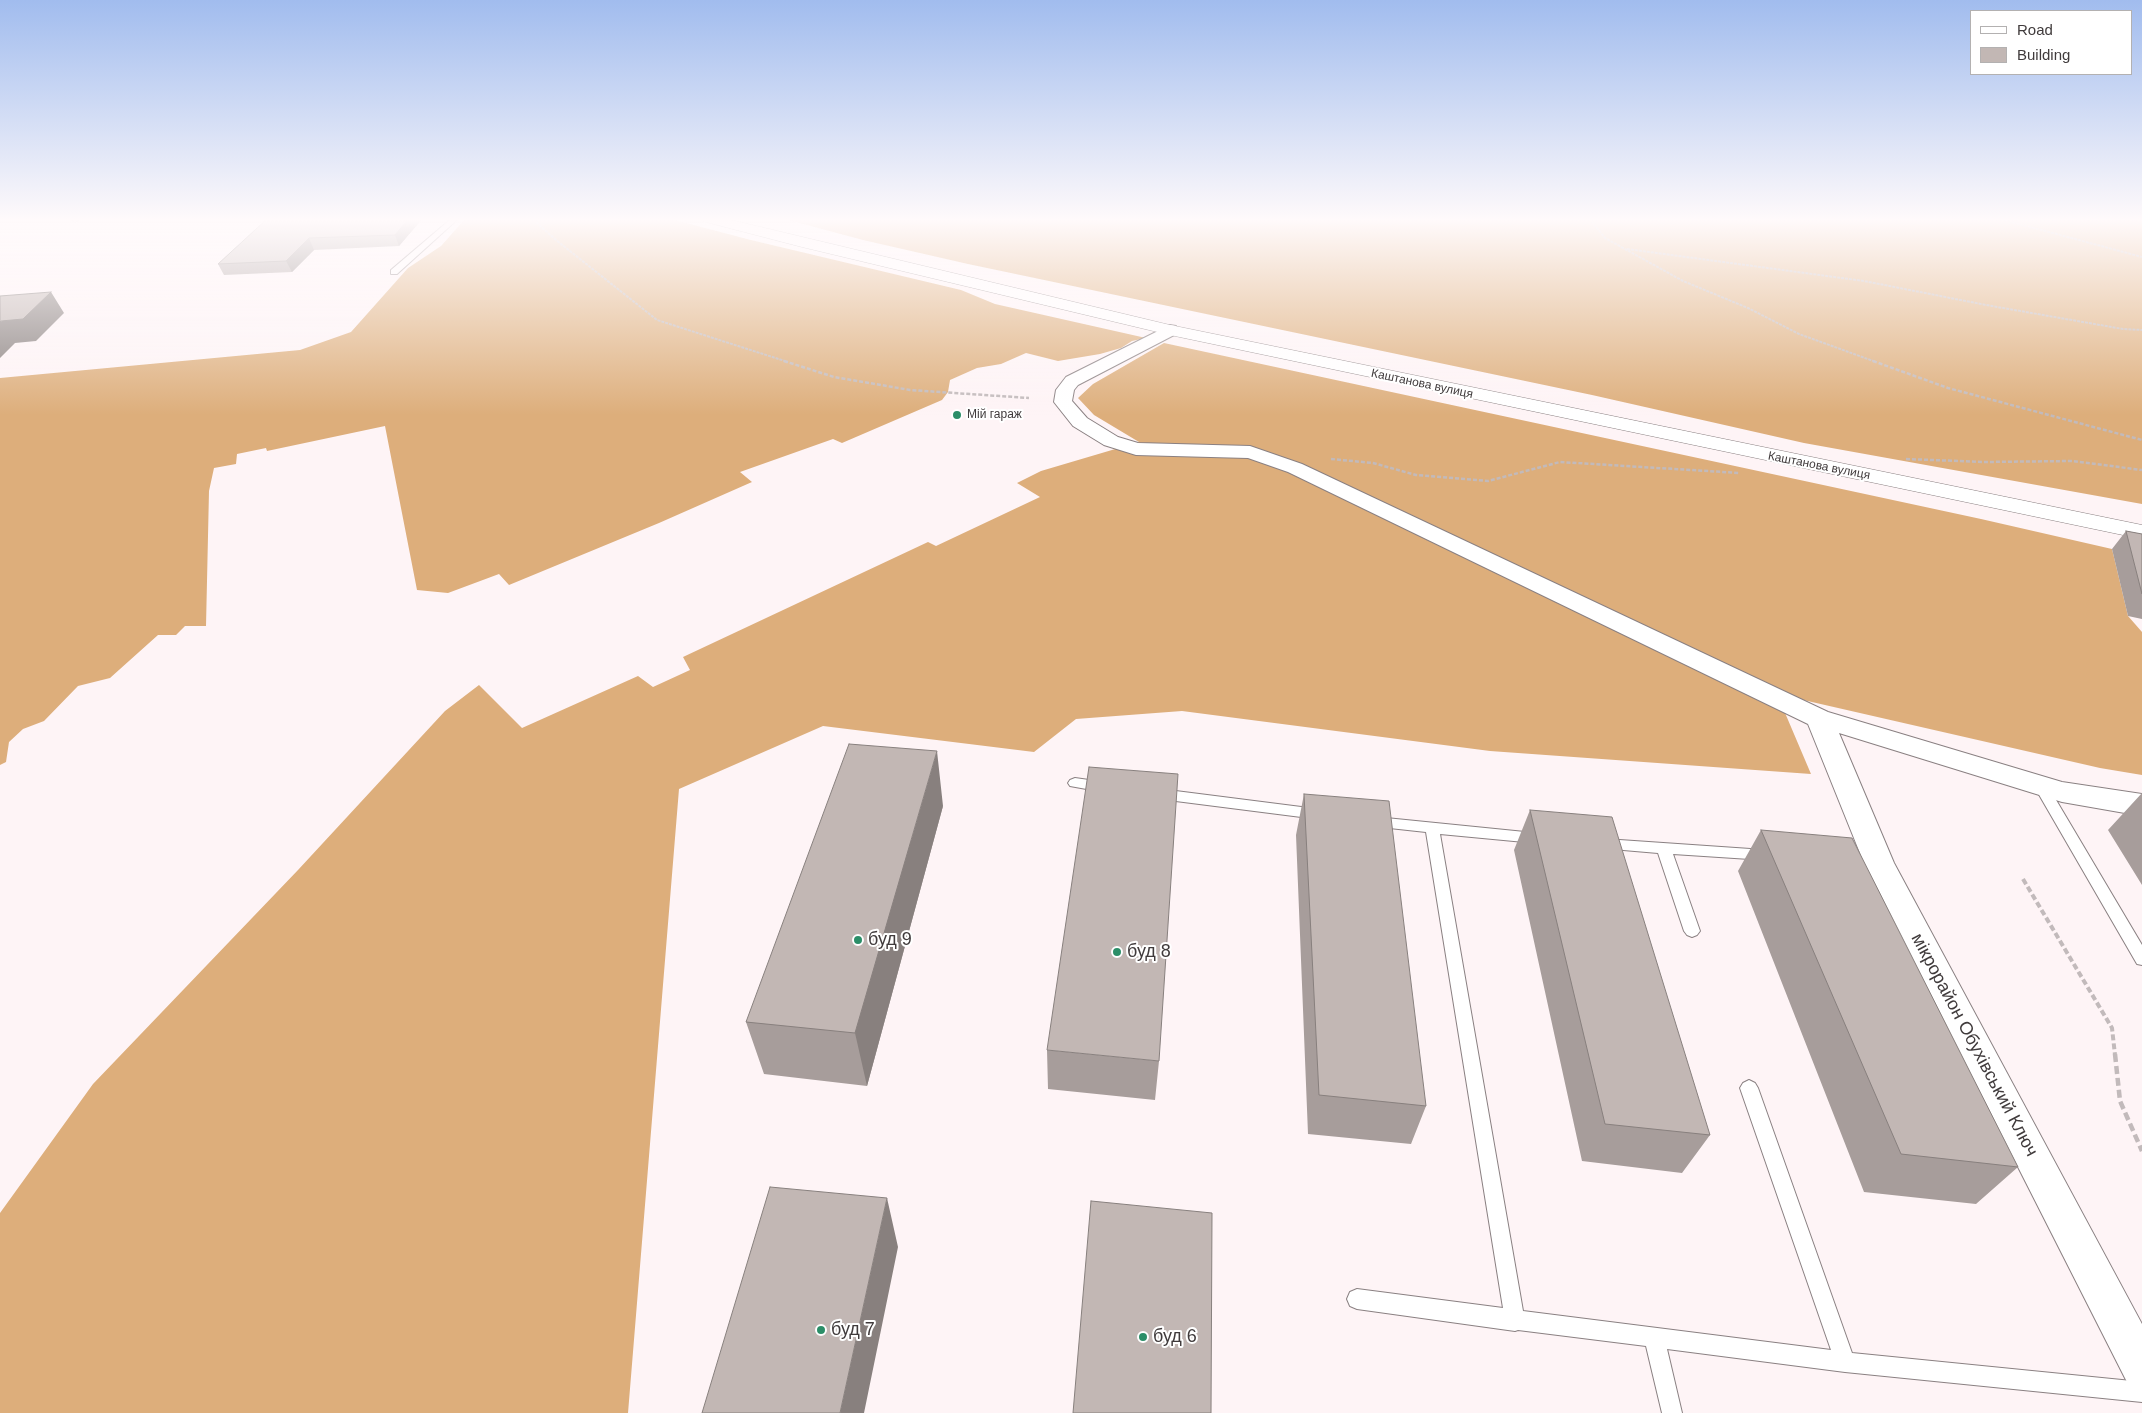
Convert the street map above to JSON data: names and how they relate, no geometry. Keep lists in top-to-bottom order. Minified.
{"streets":{"main road":["Каштанова вулиця"],"street":["мікрорайон Обухівський Ключ"]},"places":["Мій гараж","буд 9","буд 8","буд 7","буд 6"],"legend":["Road","Building"]}
